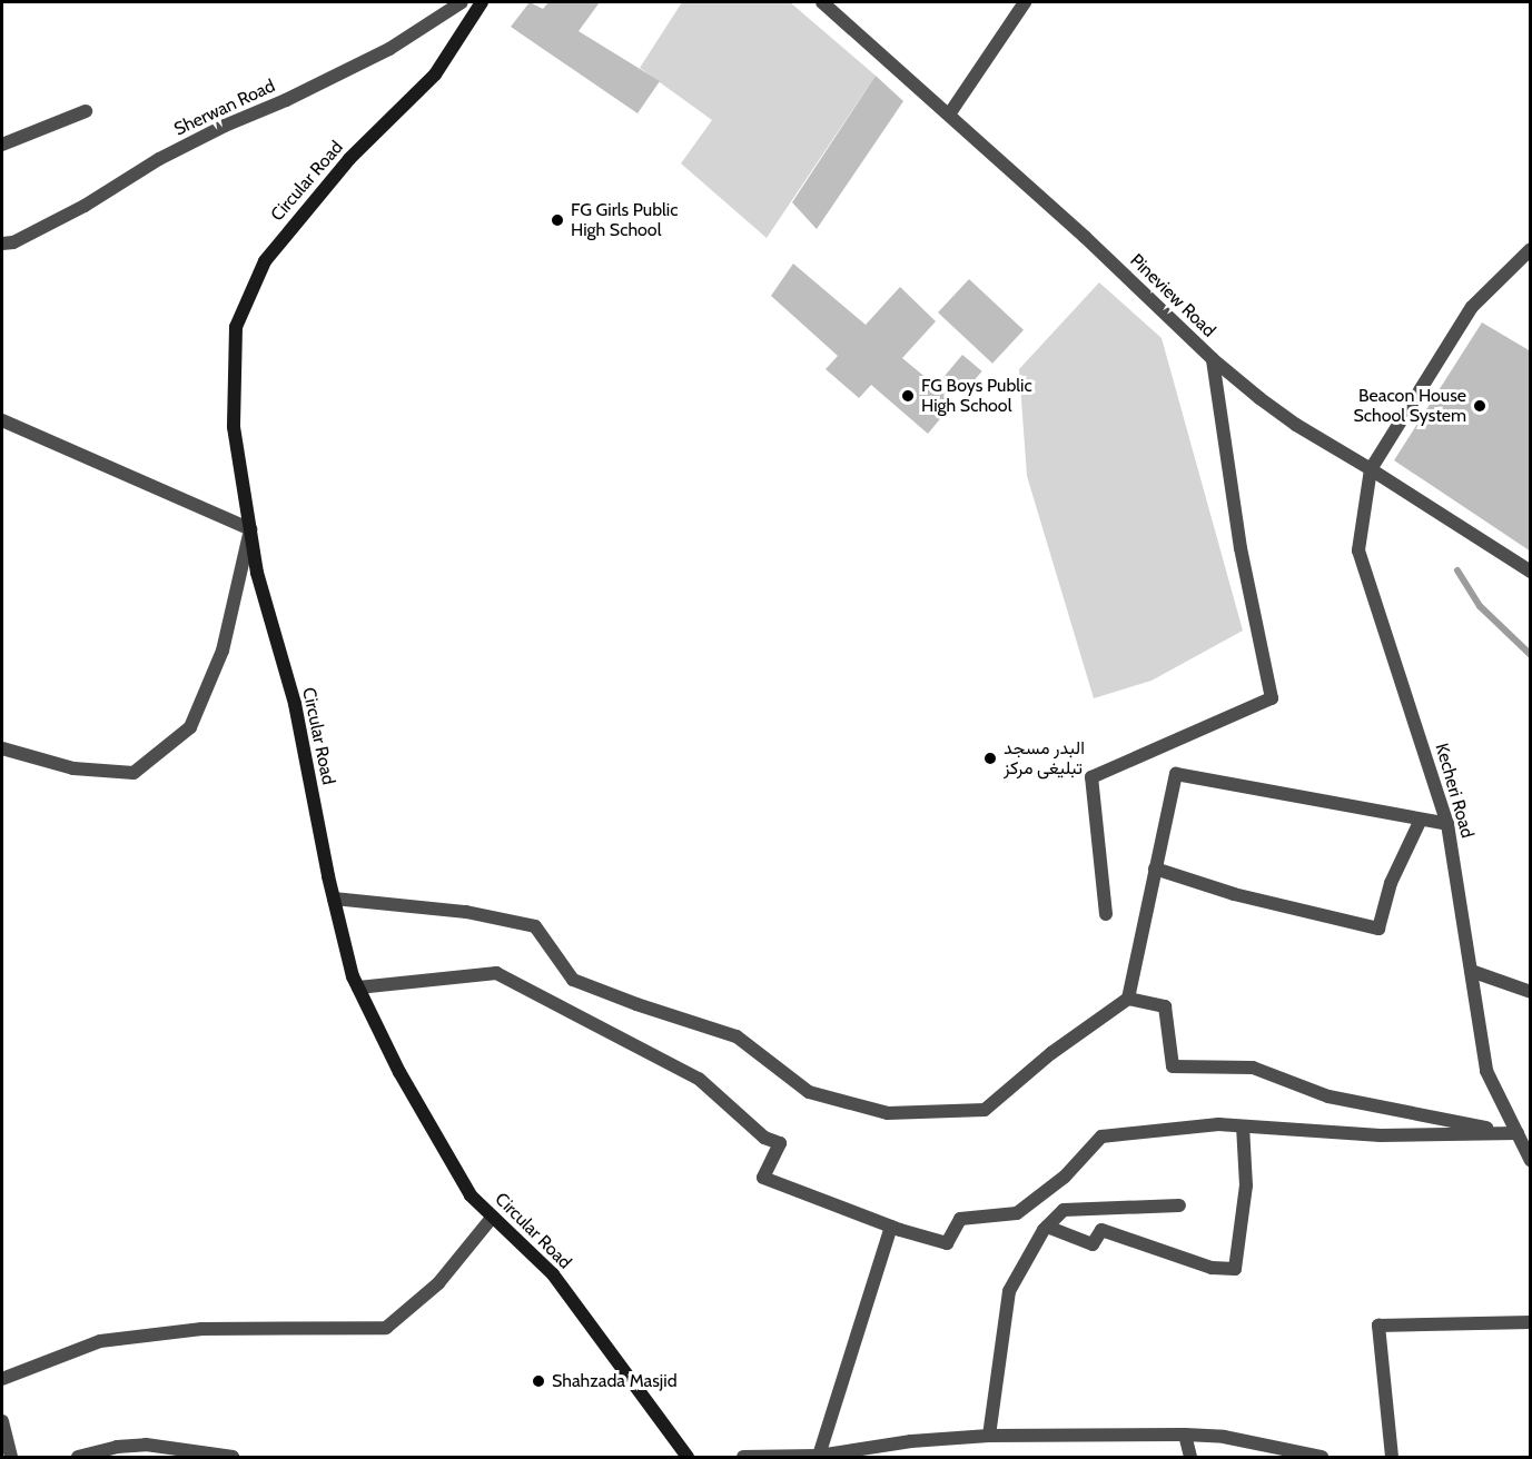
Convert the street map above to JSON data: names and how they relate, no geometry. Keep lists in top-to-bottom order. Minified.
{"streets":{"main road":["Circular Road"],"street":["Sherwan Road","Pineview Road","Kecheri Road"]},"crossings":[["Pineview Road","Kecheri Road"]],"places":["FG Girls Public High School","FG Boys Public High School","Beacon House School System","البدر مسجد تبلیغی مرکز","Shahzada Masjid"]}
